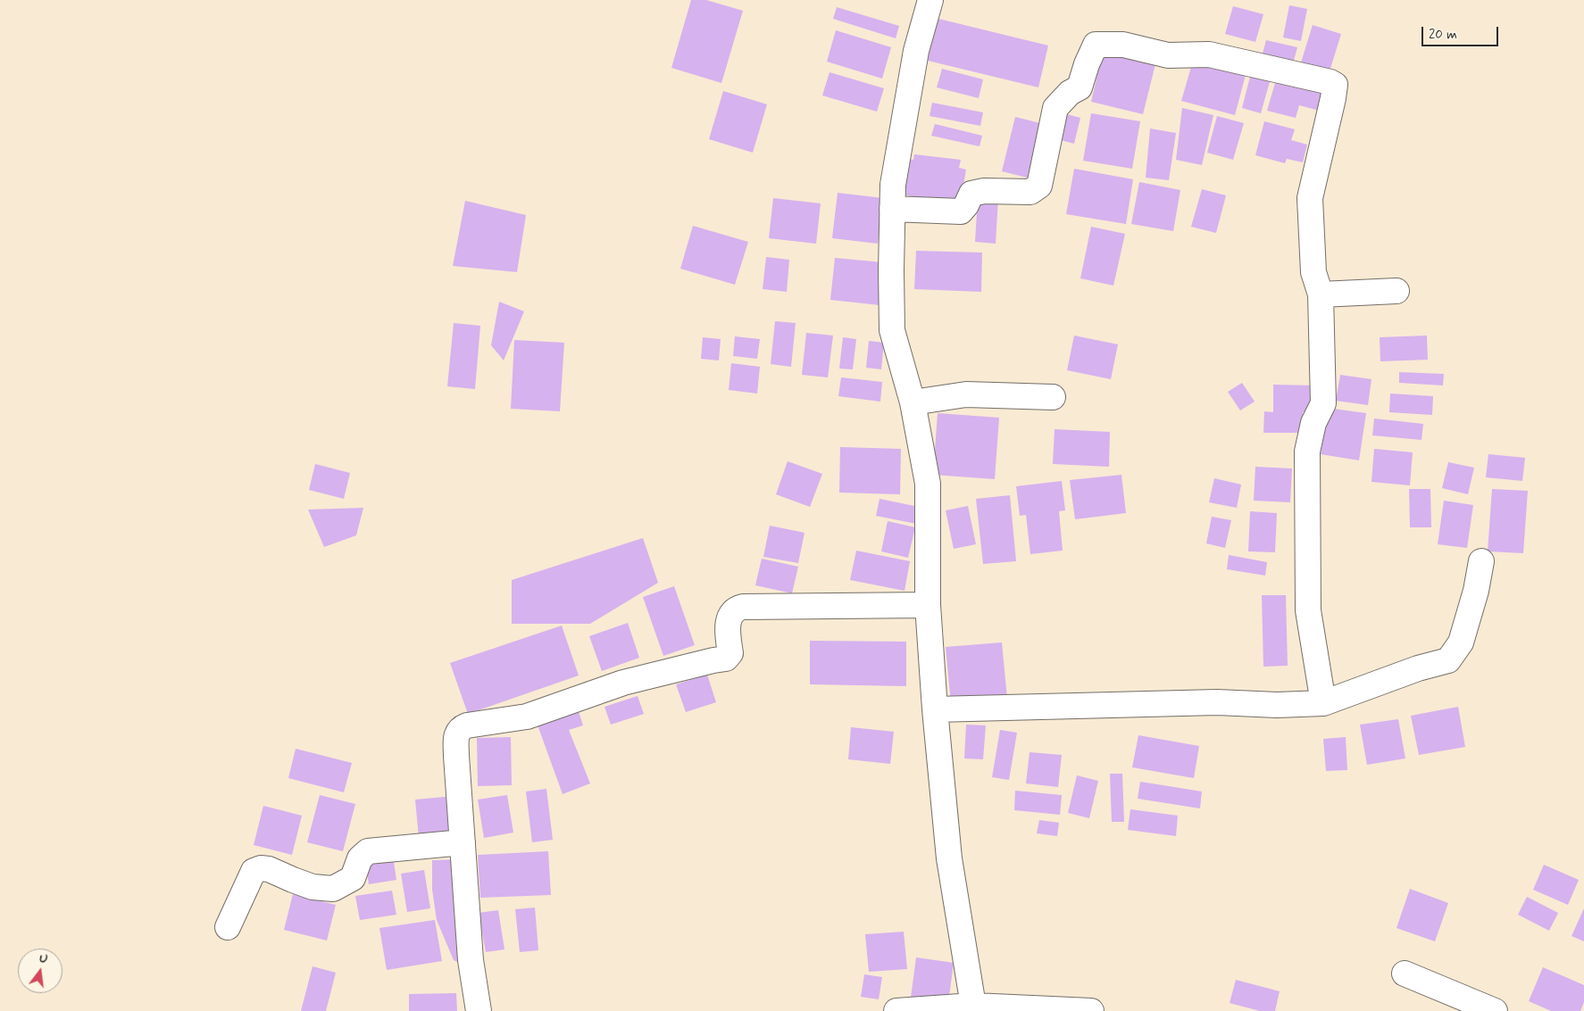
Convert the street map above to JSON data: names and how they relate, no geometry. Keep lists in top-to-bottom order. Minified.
{"scale_bar":"20 m","north":"top"}
